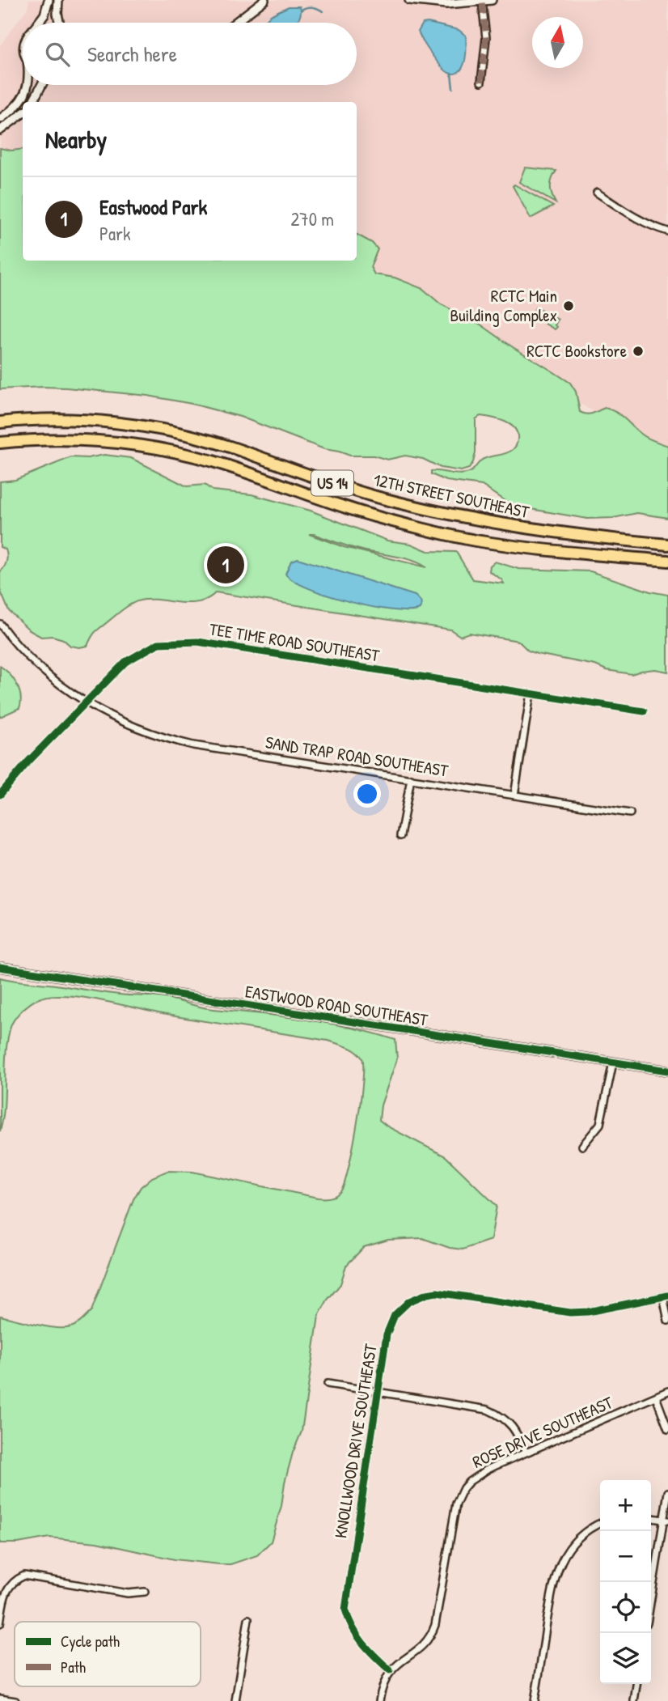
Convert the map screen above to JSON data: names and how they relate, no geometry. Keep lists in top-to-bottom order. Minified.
{"streets":{"main road":["US 14","12TH STREET SOUTHEAST"],"street":["TEE TIME ROAD SOUTHEAST","SAND TRAP ROAD SOUTHEAST","EASTWOOD ROAD SOUTHEAST","ROSE DRIVE SOUTHEAST","KNOLLWOOD DRIVE SOUTHEAST"]},"crossings":[["TEE TIME ROAD SOUTHEAST","SAND TRAP ROAD SOUTHEAST"],["ROSE DRIVE SOUTHEAST","KNOLLWOOD DRIVE SOUTHEAST"]],"places":["RCTC Main Building Complex","RCTC Bookstore"],"legend":["Cycle path","Path"],"north":"top","page":{"search":"Search here","heading":"Nearby","list":[{"mark":"1","name":"Eastwood Park","note":"Park","value":"270 m"}],"pins":"1","map_buttons":["+","−"]}}
